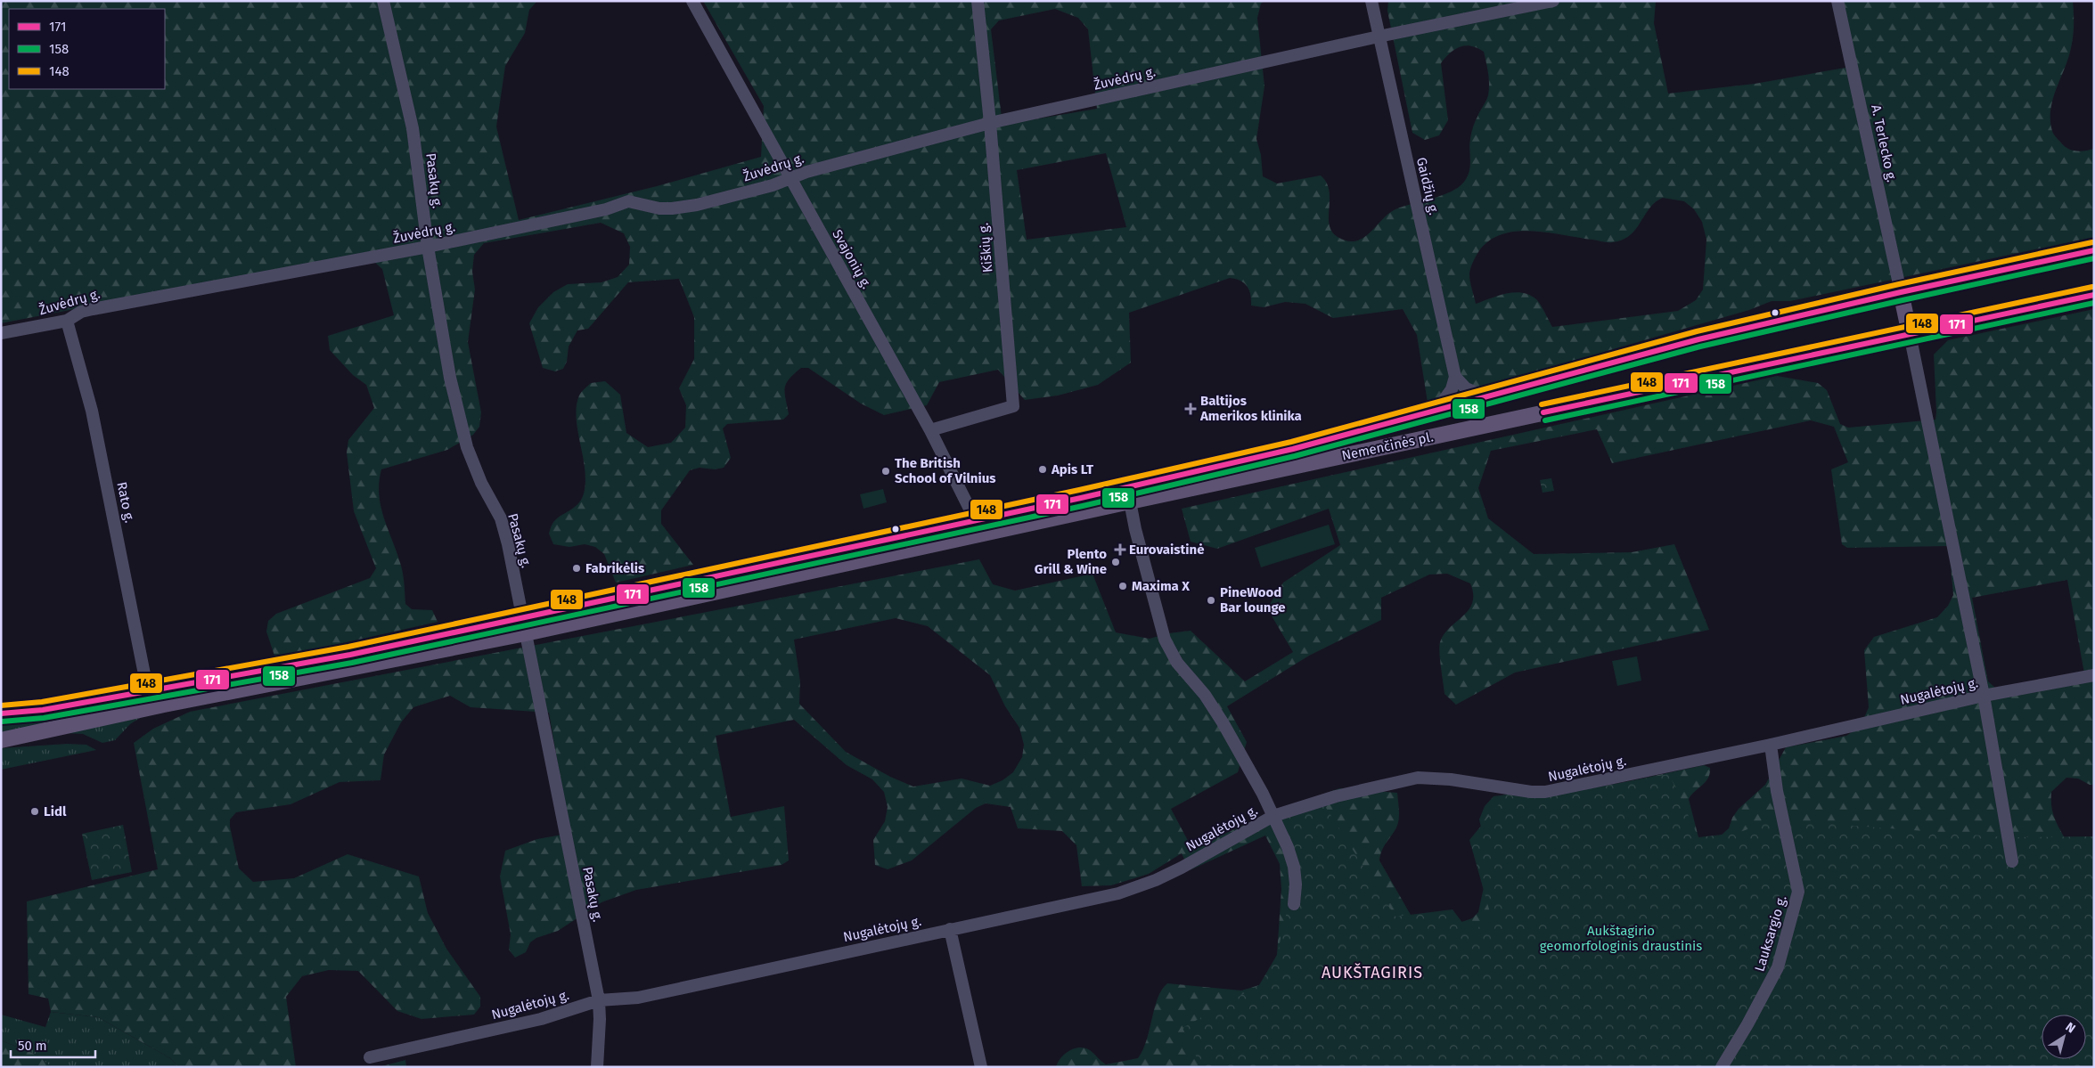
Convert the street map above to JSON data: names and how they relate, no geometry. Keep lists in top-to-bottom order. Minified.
{"streets":{"main road":["Nemenčinės pl."],"street":["Žuvėdrų g.","A. Terlecko g.","Pasakų g.","Gaidžių g.","Kiškių g.","Svajonių g.","Rato g.","Nugalėtojų g.","Lauksargio g."]},"crossings":[["Žuvėdrų g.","Pasakų g."],["Žuvėdrų g.","Gaidžių g."],["Žuvėdrų g.","Kiškių g."],["Žuvėdrų g.","Svajonių g."],["Žuvėdrų g.","Rato g."],["A. Terlecko g.","Nemenčinės pl."],["Pasakų g.","Nemenčinės pl."],["Pasakų g.","Nugalėtojų g."],["Kiškių g.","Svajonių g."],["Svajonių g.","Nemenčinės pl."],["Nemenčinės pl.","Rato g."],["Nugalėtojų g.","Lauksargio g."]],"districts":["AUKŠTAGIRIS"],"parks":["Aukštagirio geomorfologinis draustinis"],"places":{"health":["Baltijos Amerikos klinika","Eurovaistinė"],"other":["Apis LT","The British School of Vilnius","Plento Grill & Wine","Fabrikėlis","Maxima X","PineWood Bar lounge","Lidl"]},"lines":["transit line 148","transit line 171","transit line 158"],"legend":["171","158","148"],"scale_bar":"50 m","north":"top right"}
